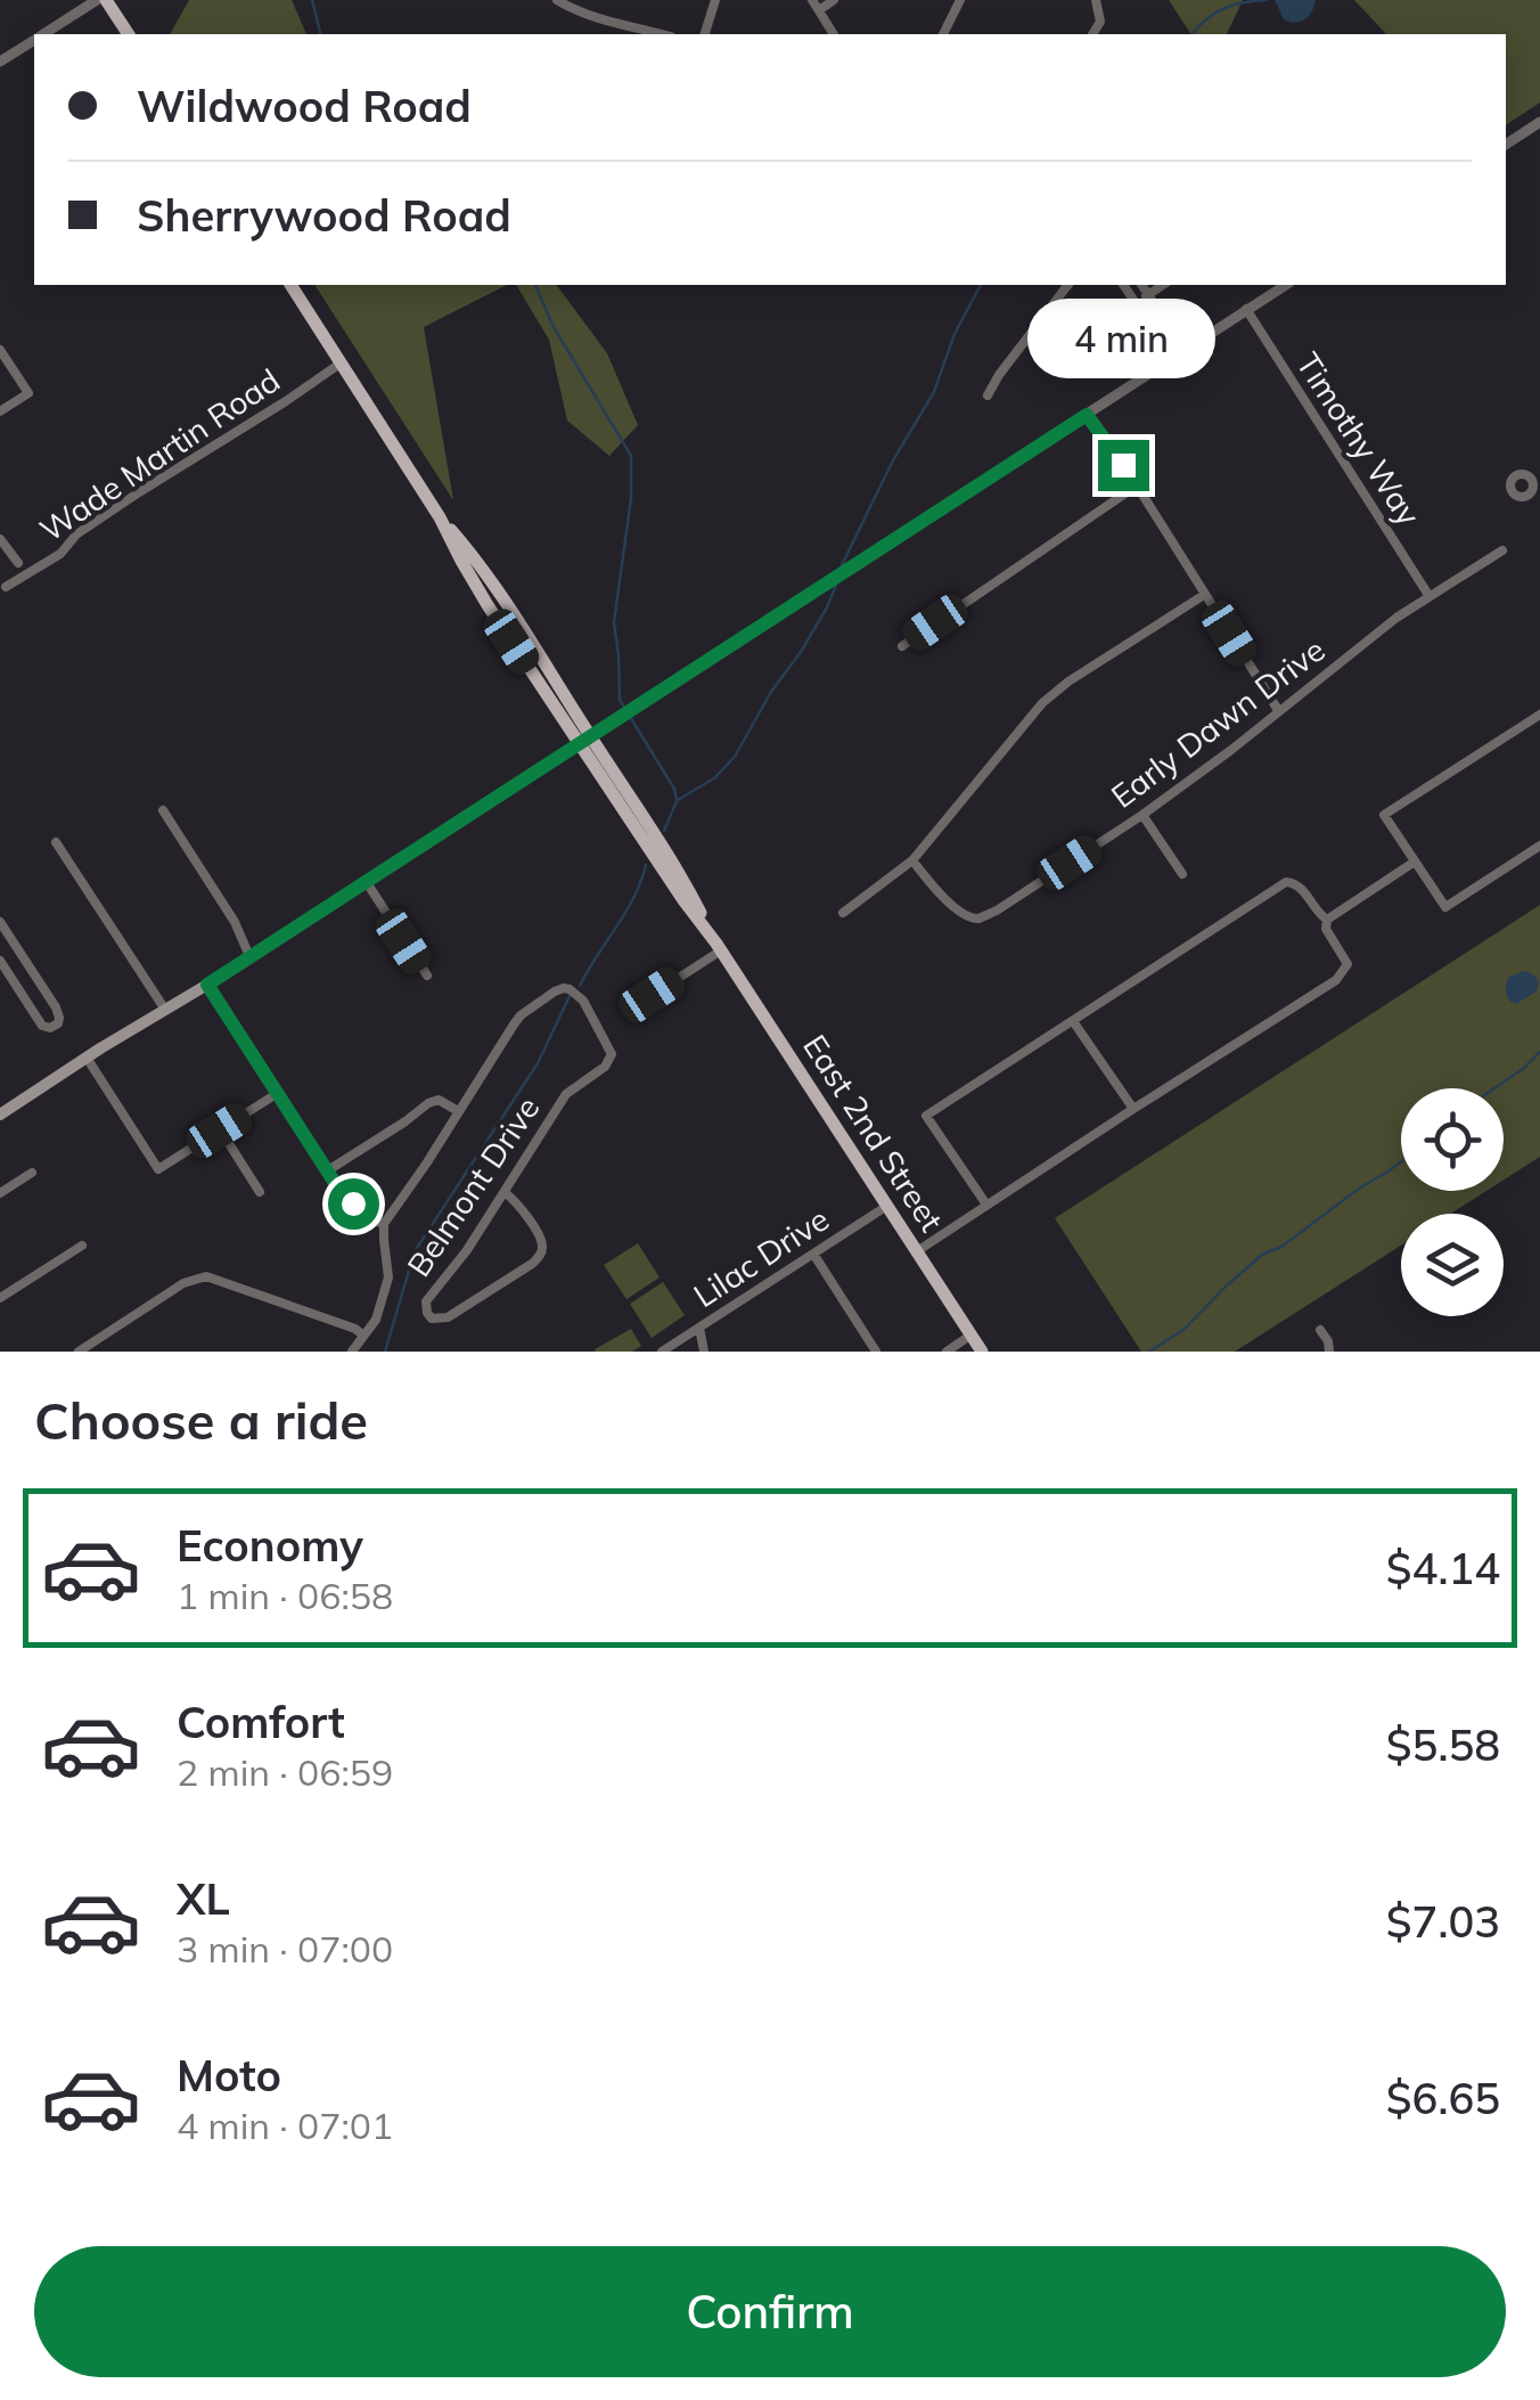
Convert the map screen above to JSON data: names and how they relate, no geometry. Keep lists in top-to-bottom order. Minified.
{"streets":{"main road":["East 2nd Street"],"street":["Timothy Way","Wade Martin Road","Early Dawn Drive","Belmont Drive","Lilac Drive"]},"crossings":[["Timothy Way","Early Dawn Drive"],["Wade Martin Road","East 2nd Street"],["East 2nd Street","Lilac Drive"]],"page":{"banner":["Wildwood Road","Sherrywood Road"],"bubble":"4 min","heading":"Choose a ride","list":[{"name":"Economy","note":"1 min · 06:58","value":"$4.14"},{"name":"Comfort","note":"2 min · 06:59","value":"$5.58"},{"name":"XL","note":"3 min · 07:00","value":"$7.03"},{"name":"Moto","note":"4 min · 07:01","value":"$6.65"}],"buttons":"Confirm"}}
